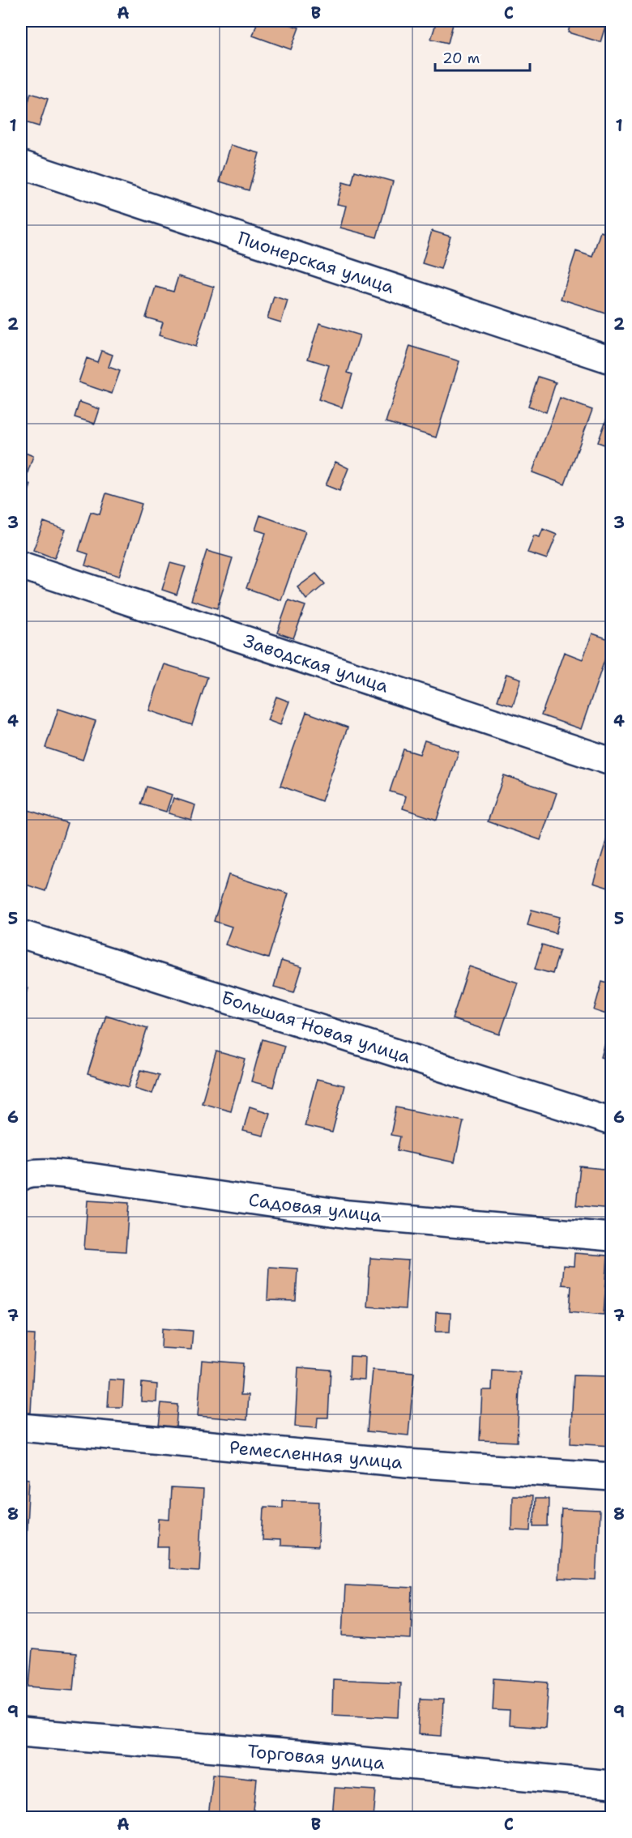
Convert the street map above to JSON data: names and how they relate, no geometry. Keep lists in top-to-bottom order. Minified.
{"streets":{"street":["Пионерская улица","Заводская улица","Большая Новая улица","Садовая улица","Ремесленная улица","Торговая улица"]},"scale_bar":"20 m","grid":{"columns":["A","B","C"],"rows":["1","2","3","4","5","6","7","8","9"]}}
